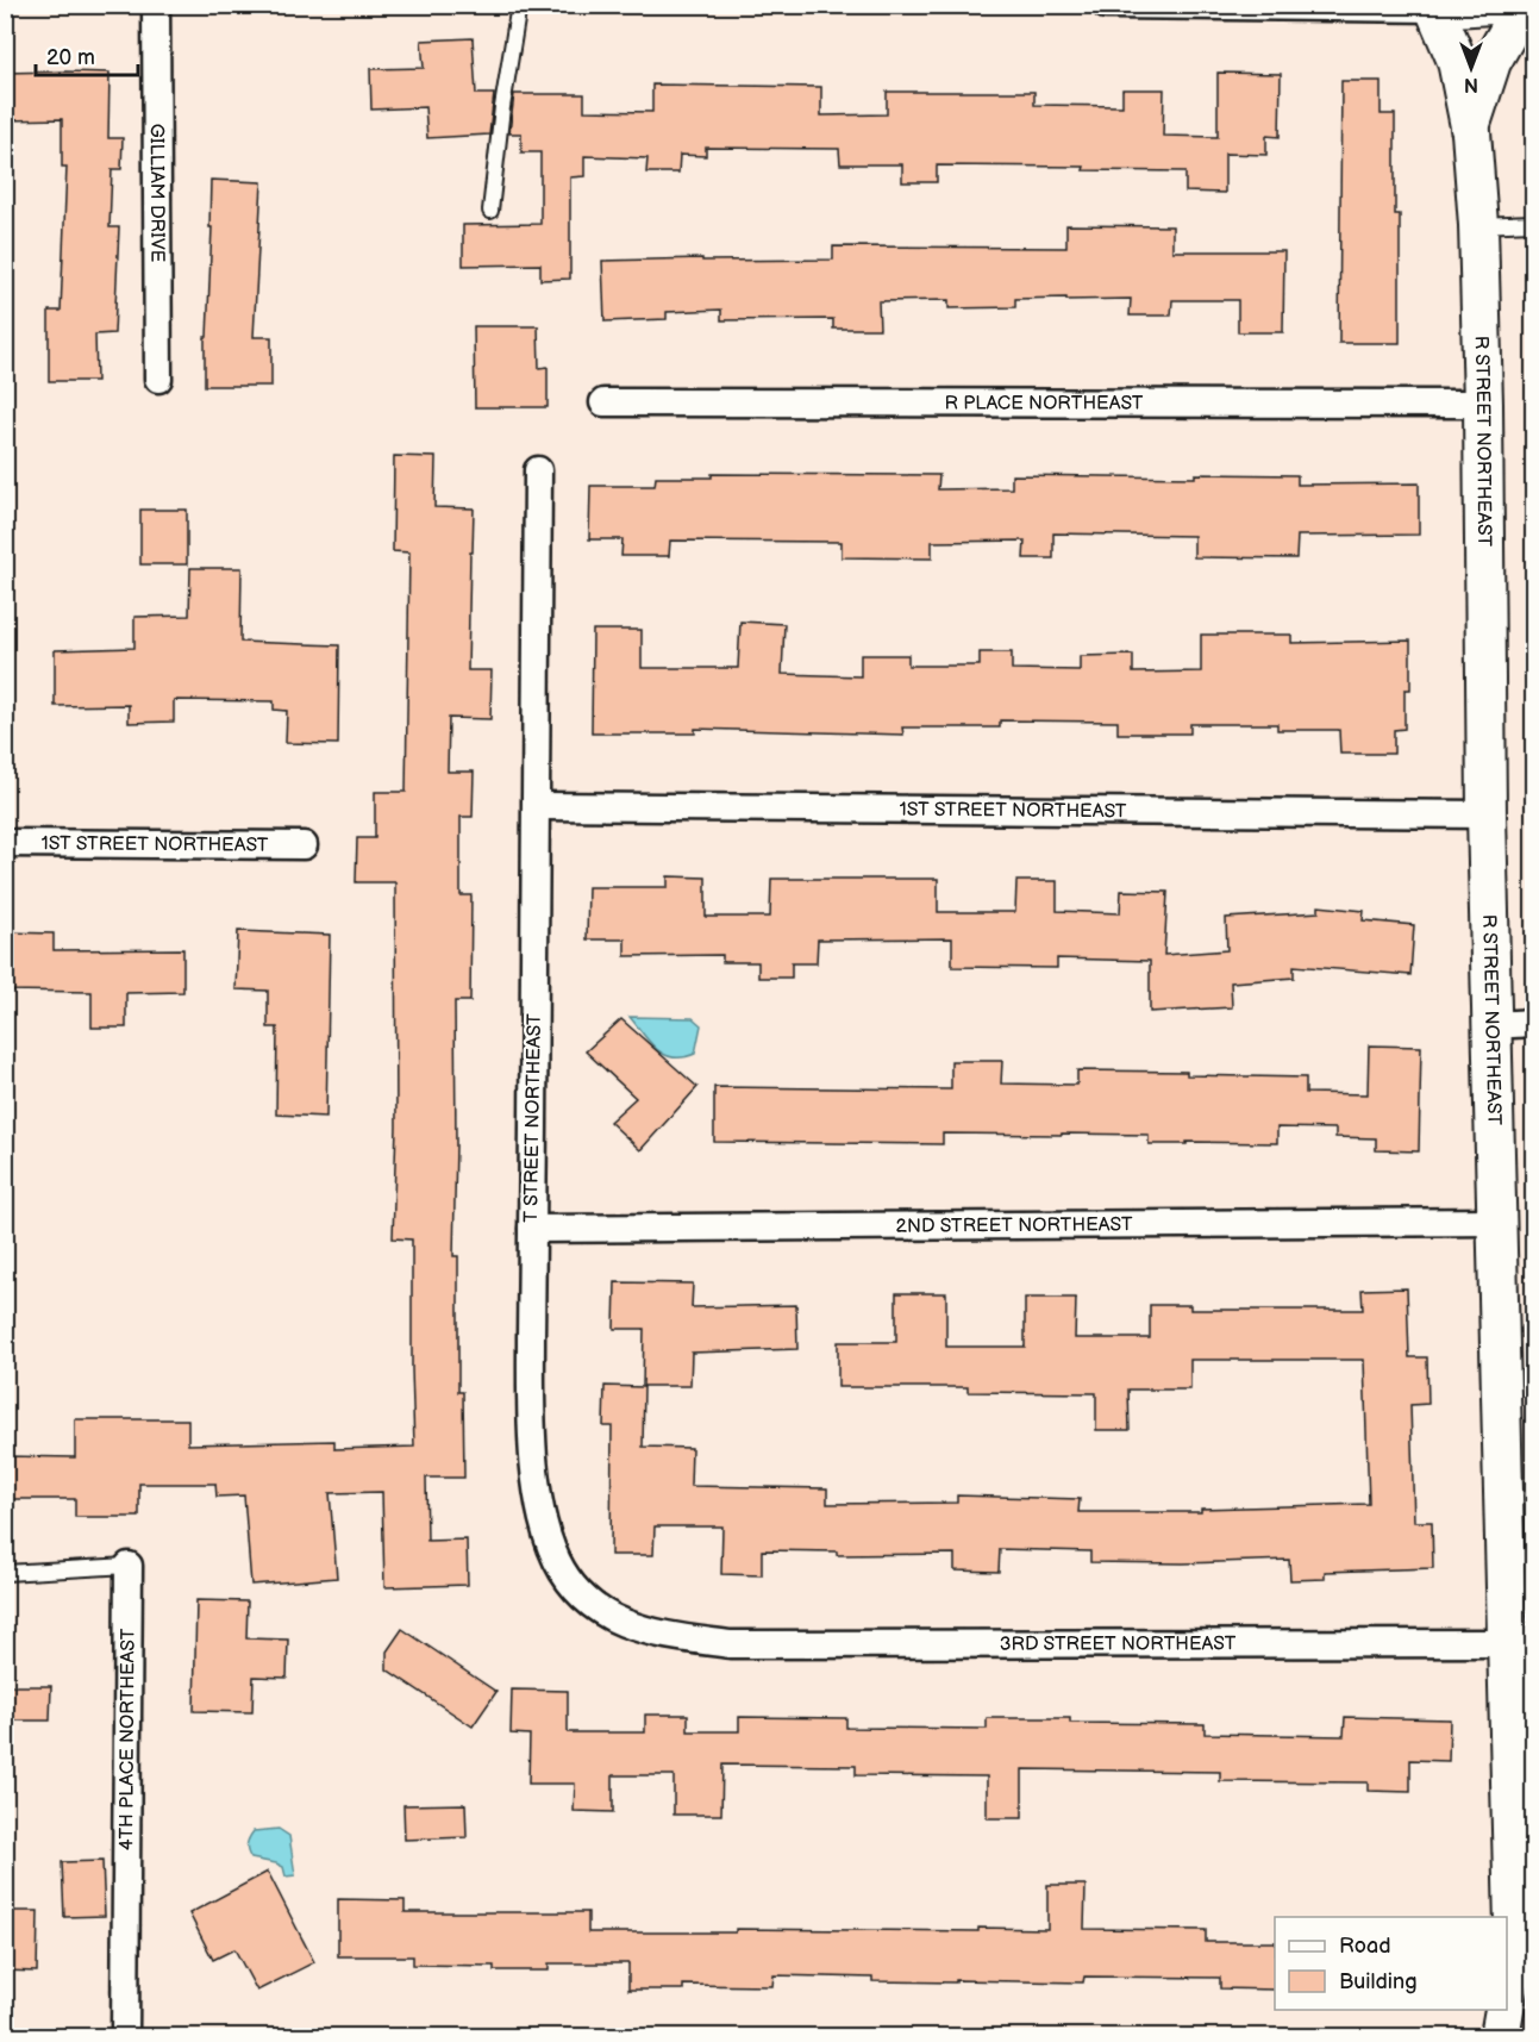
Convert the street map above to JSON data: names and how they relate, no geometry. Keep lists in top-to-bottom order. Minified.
{"streets":{"street":["GILLIAM DRIVE","R PLACE NORTHEAST","R STREET NORTHEAST","1ST STREET NORTHEAST","T STREET NORTHEAST","2ND STREET NORTHEAST","3RD STREET NORTHEAST","4TH PLACE NORTHEAST"]},"crossings":[["R PLACE NORTHEAST","R STREET NORTHEAST"],["R STREET NORTHEAST","1ST STREET NORTHEAST"],["R STREET NORTHEAST","2ND STREET NORTHEAST"],["R STREET NORTHEAST","3RD STREET NORTHEAST"],["1ST STREET NORTHEAST","T STREET NORTHEAST"],["T STREET NORTHEAST","2ND STREET NORTHEAST"],["T STREET NORTHEAST","3RD STREET NORTHEAST"]],"legend":["Road","Building"],"scale_bar":"20 m","north":"bottom"}
